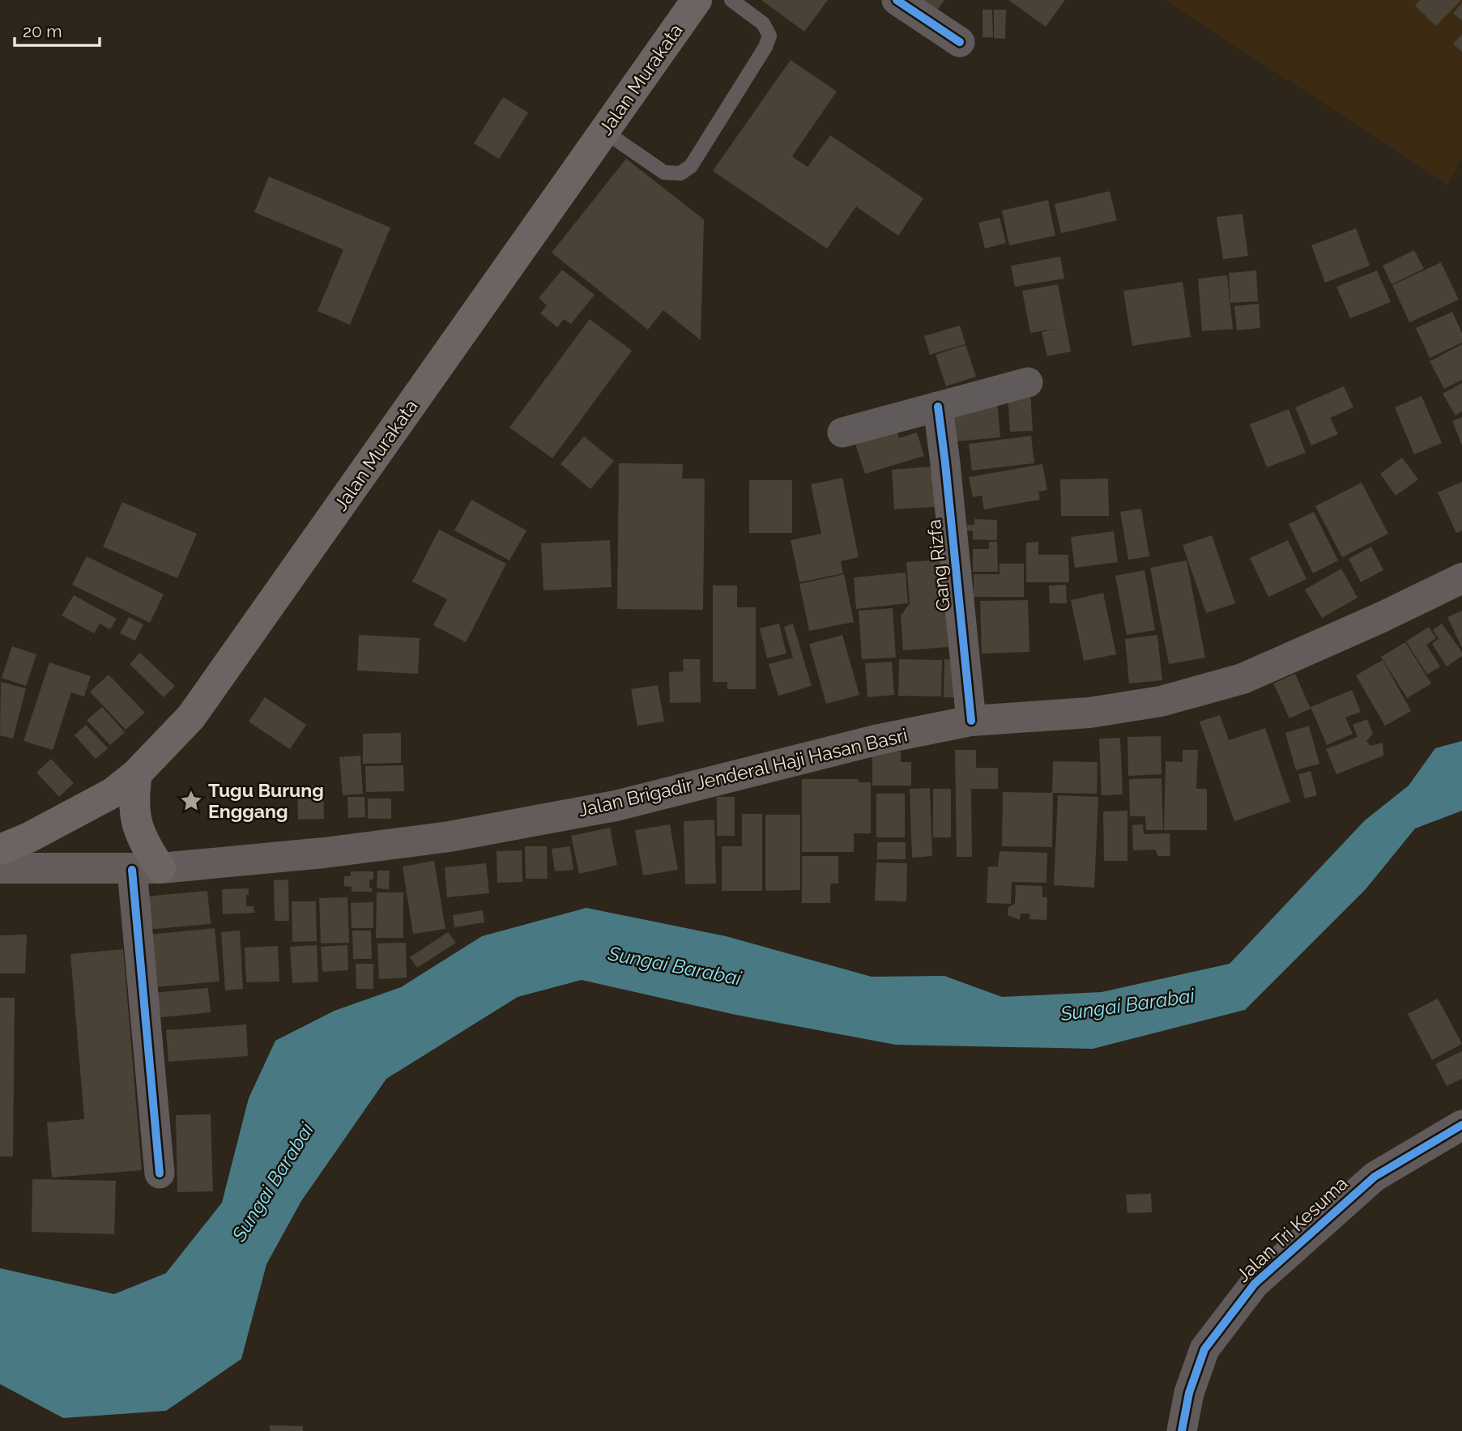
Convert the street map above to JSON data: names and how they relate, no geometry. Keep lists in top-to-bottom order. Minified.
{"streets":{"main road":["Jalan Murakata","Jalan Brigadir Jenderal Haji Hasan Basri"],"street":["Gang Rizfa","Jalan Tri Kesuma"]},"crossings":[["Gang Rizfa","Jalan Brigadir Jenderal Haji Hasan Basri"]],"water":["Sungai Barabai"],"places":{"place":["Tugu Burung Enggang"]},"scale_bar":"20 m"}
